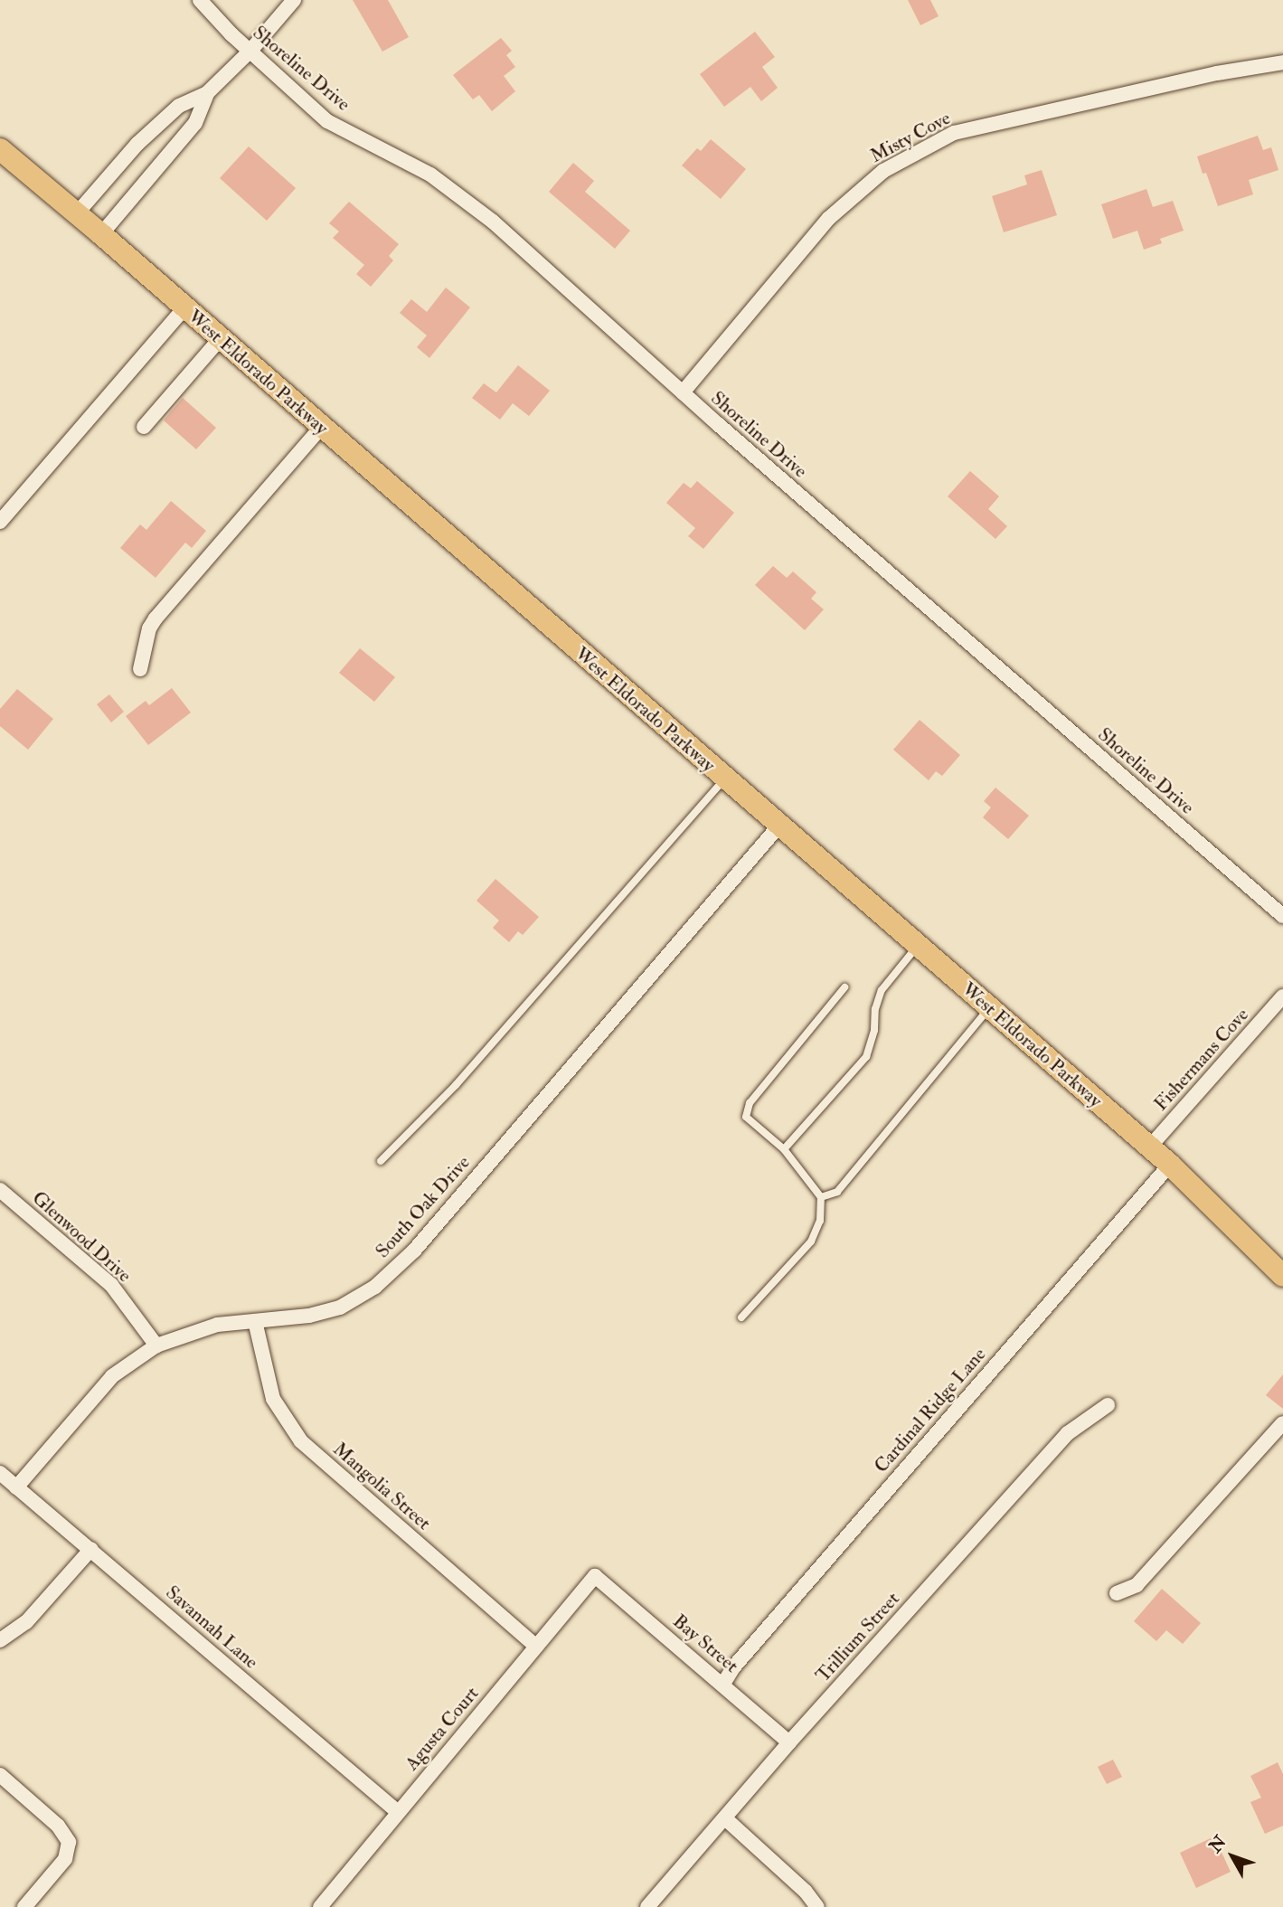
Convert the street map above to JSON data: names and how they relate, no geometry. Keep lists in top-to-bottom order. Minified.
{"streets":{"main road":["West Eldorado Parkway"],"street":["Shoreline Drive","Misty Cove","Fishermans Cove","South Oak Drive","Glenwood Drive","Cardinal Ridge Lane","Mangolia Street","Savannah Lane","Trillium Street","Bay Street","Agusta Court"]},"crossings":[["Shoreline Drive","Misty Cove"],["West Eldorado Parkway","Fishermans Cove"],["West Eldorado Parkway","South Oak Drive"],["West Eldorado Parkway","Cardinal Ridge Lane"],["South Oak Drive","Glenwood Drive"],["South Oak Drive","Mangolia Street"],["South Oak Drive","Savannah Lane"],["Cardinal Ridge Lane","Bay Street"],["Mangolia Street","Agusta Court"],["Savannah Lane","Agusta Court"],["Trillium Street","Bay Street"],["Bay Street","Agusta Court"]],"north":"top left"}
